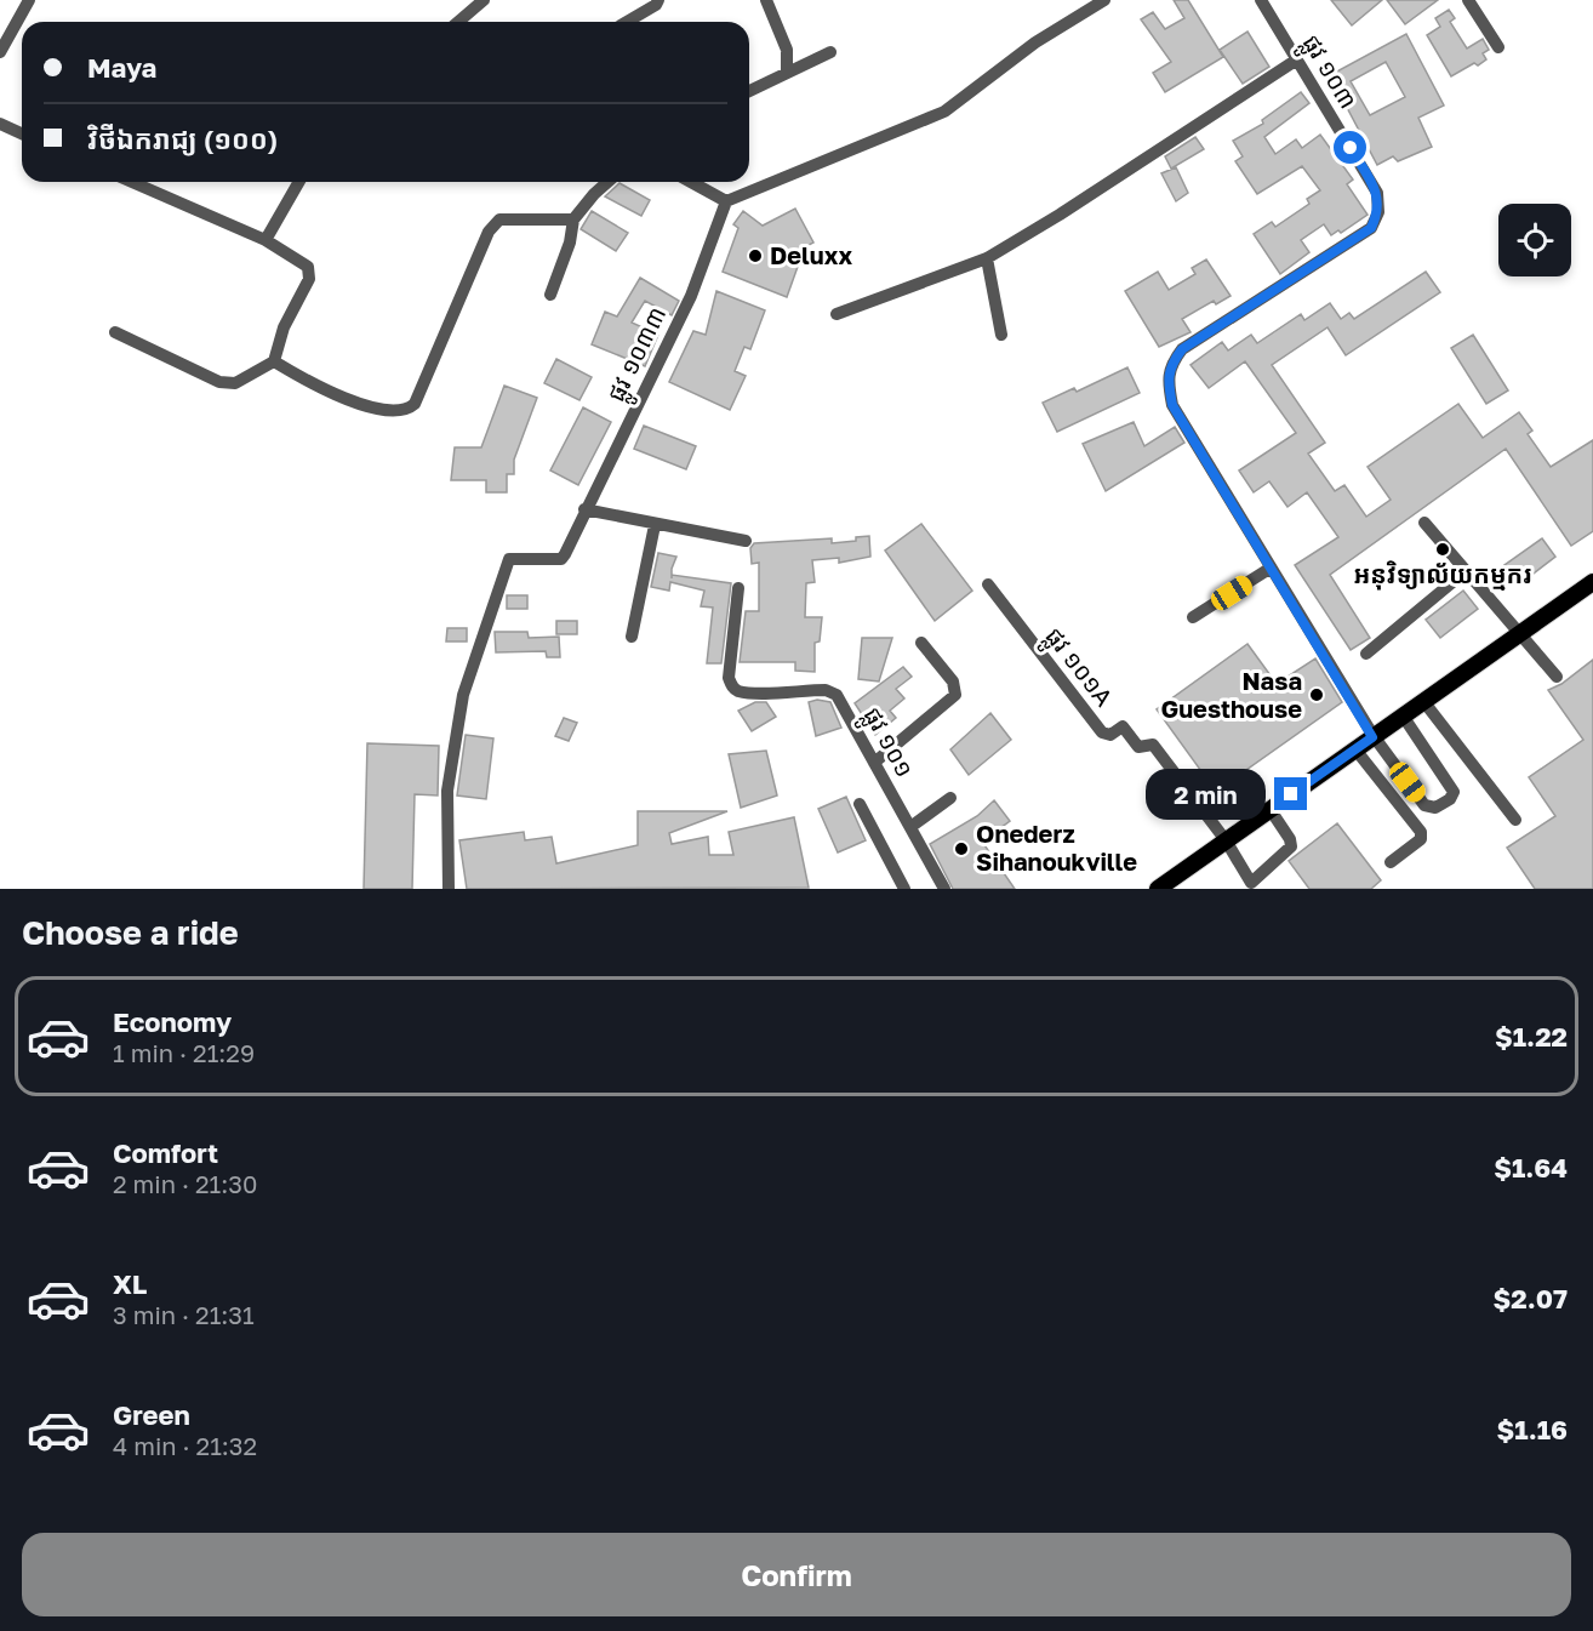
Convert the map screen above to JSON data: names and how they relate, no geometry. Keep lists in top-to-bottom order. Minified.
{"streets":{"street":["ផ្លូវ ១០៣","ផ្លូវ ១០៣៣","ផ្លូវ ១០១A","ផ្លូវ ១០១"]},"places":["Deluxx","អនុវិទ្យាល័យកម្មករ","Nasa Guesthouse","Onederz Sihanoukville"],"page":{"banner":["Maya","វិថីឯករាជ្យ (១០០)"],"bubble":"2 min","heading":"Choose a ride","list":[{"name":"Economy","note":"1 min · 21:29","value":"$1.22"},{"name":"Comfort","note":"2 min · 21:30","value":"$1.64"},{"name":"XL","note":"3 min · 21:31","value":"$2.07"},{"name":"Green","note":"4 min · 21:32","value":"$1.16"}],"buttons":"Confirm"}}
